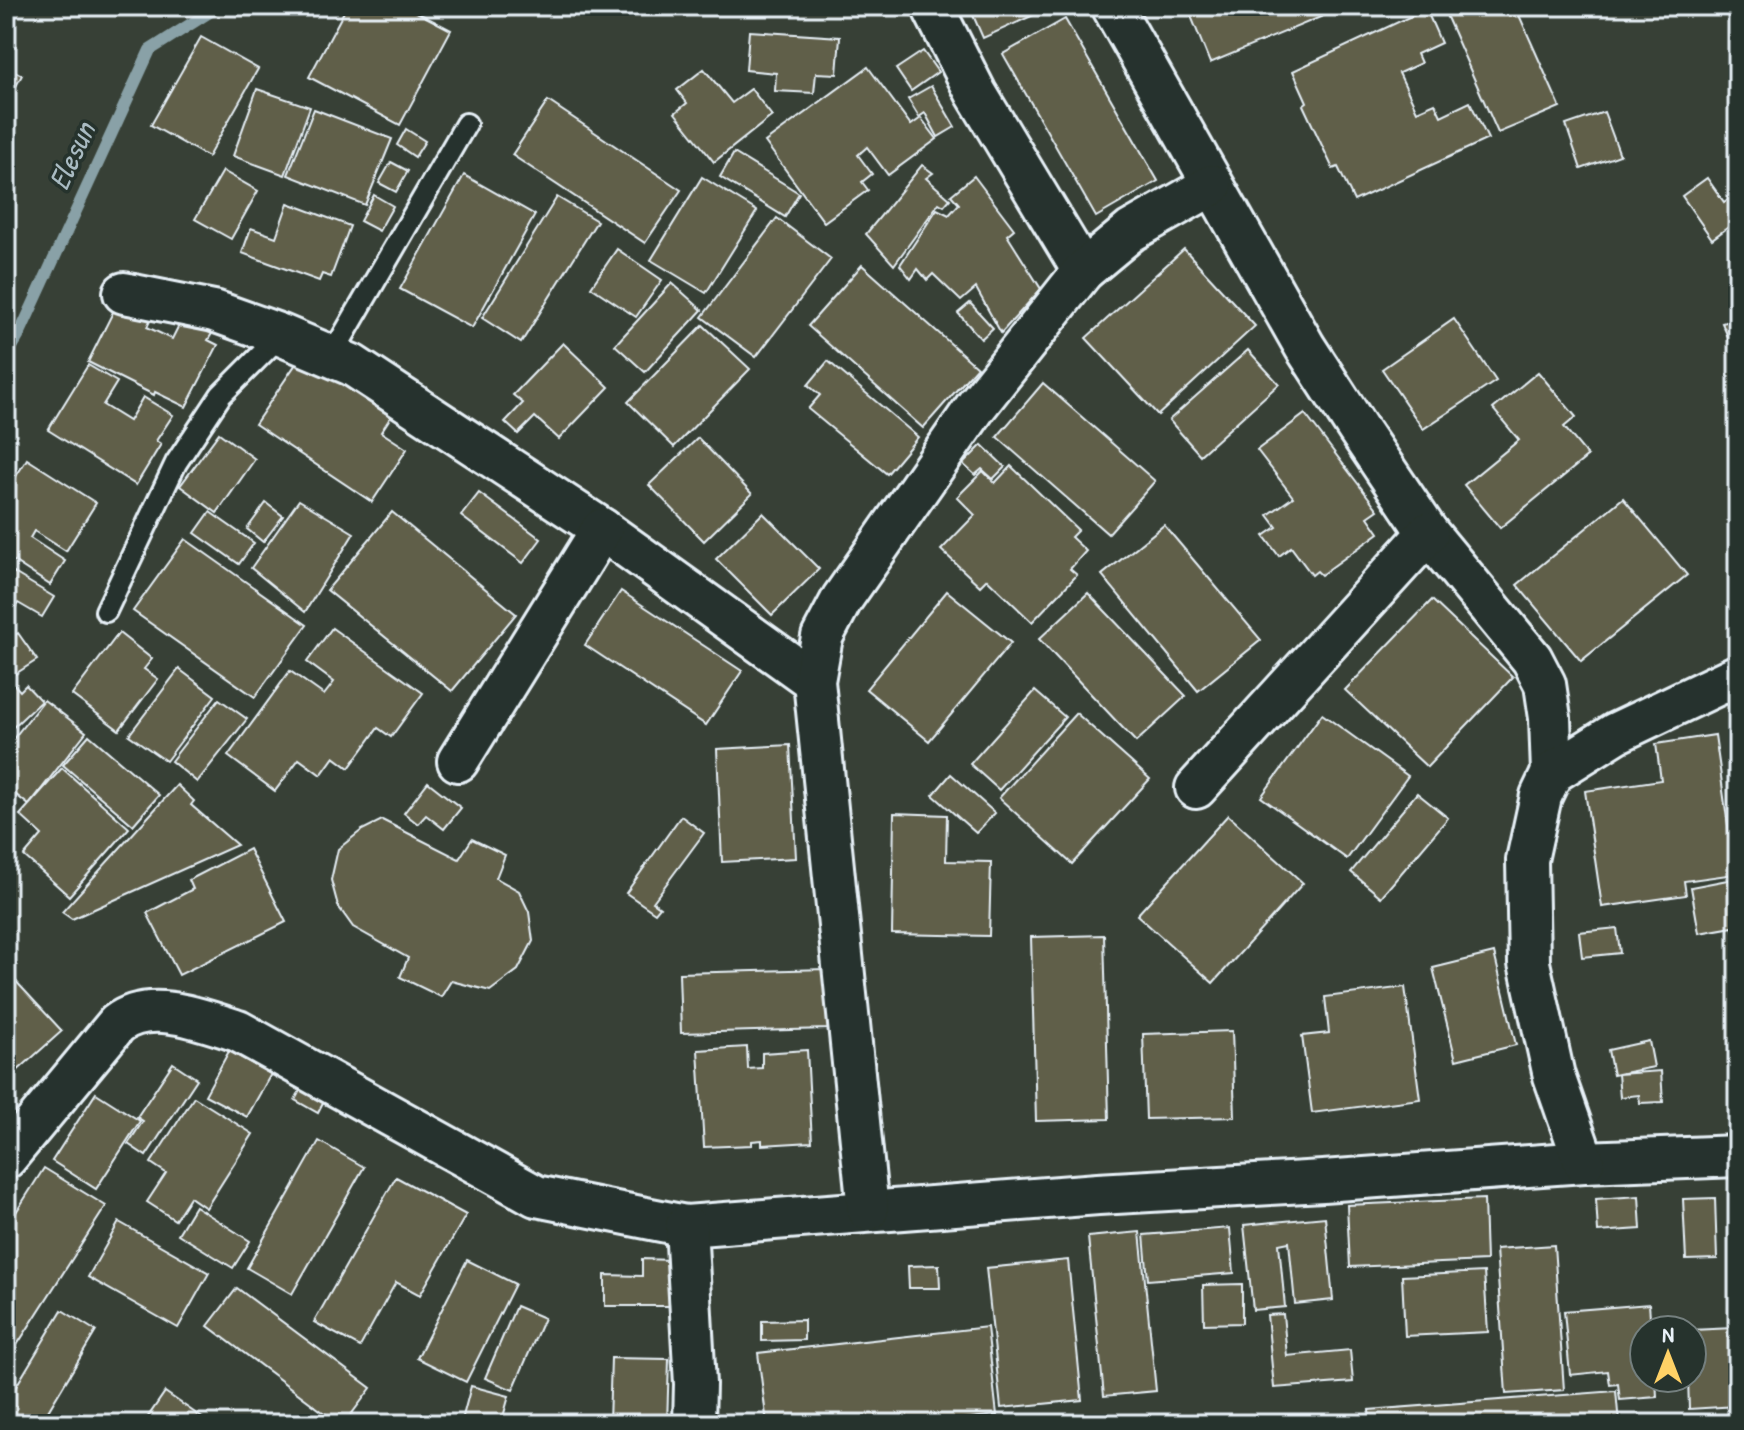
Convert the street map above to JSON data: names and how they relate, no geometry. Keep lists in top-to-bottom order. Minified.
{"water":["Elesun"],"north":"top"}
